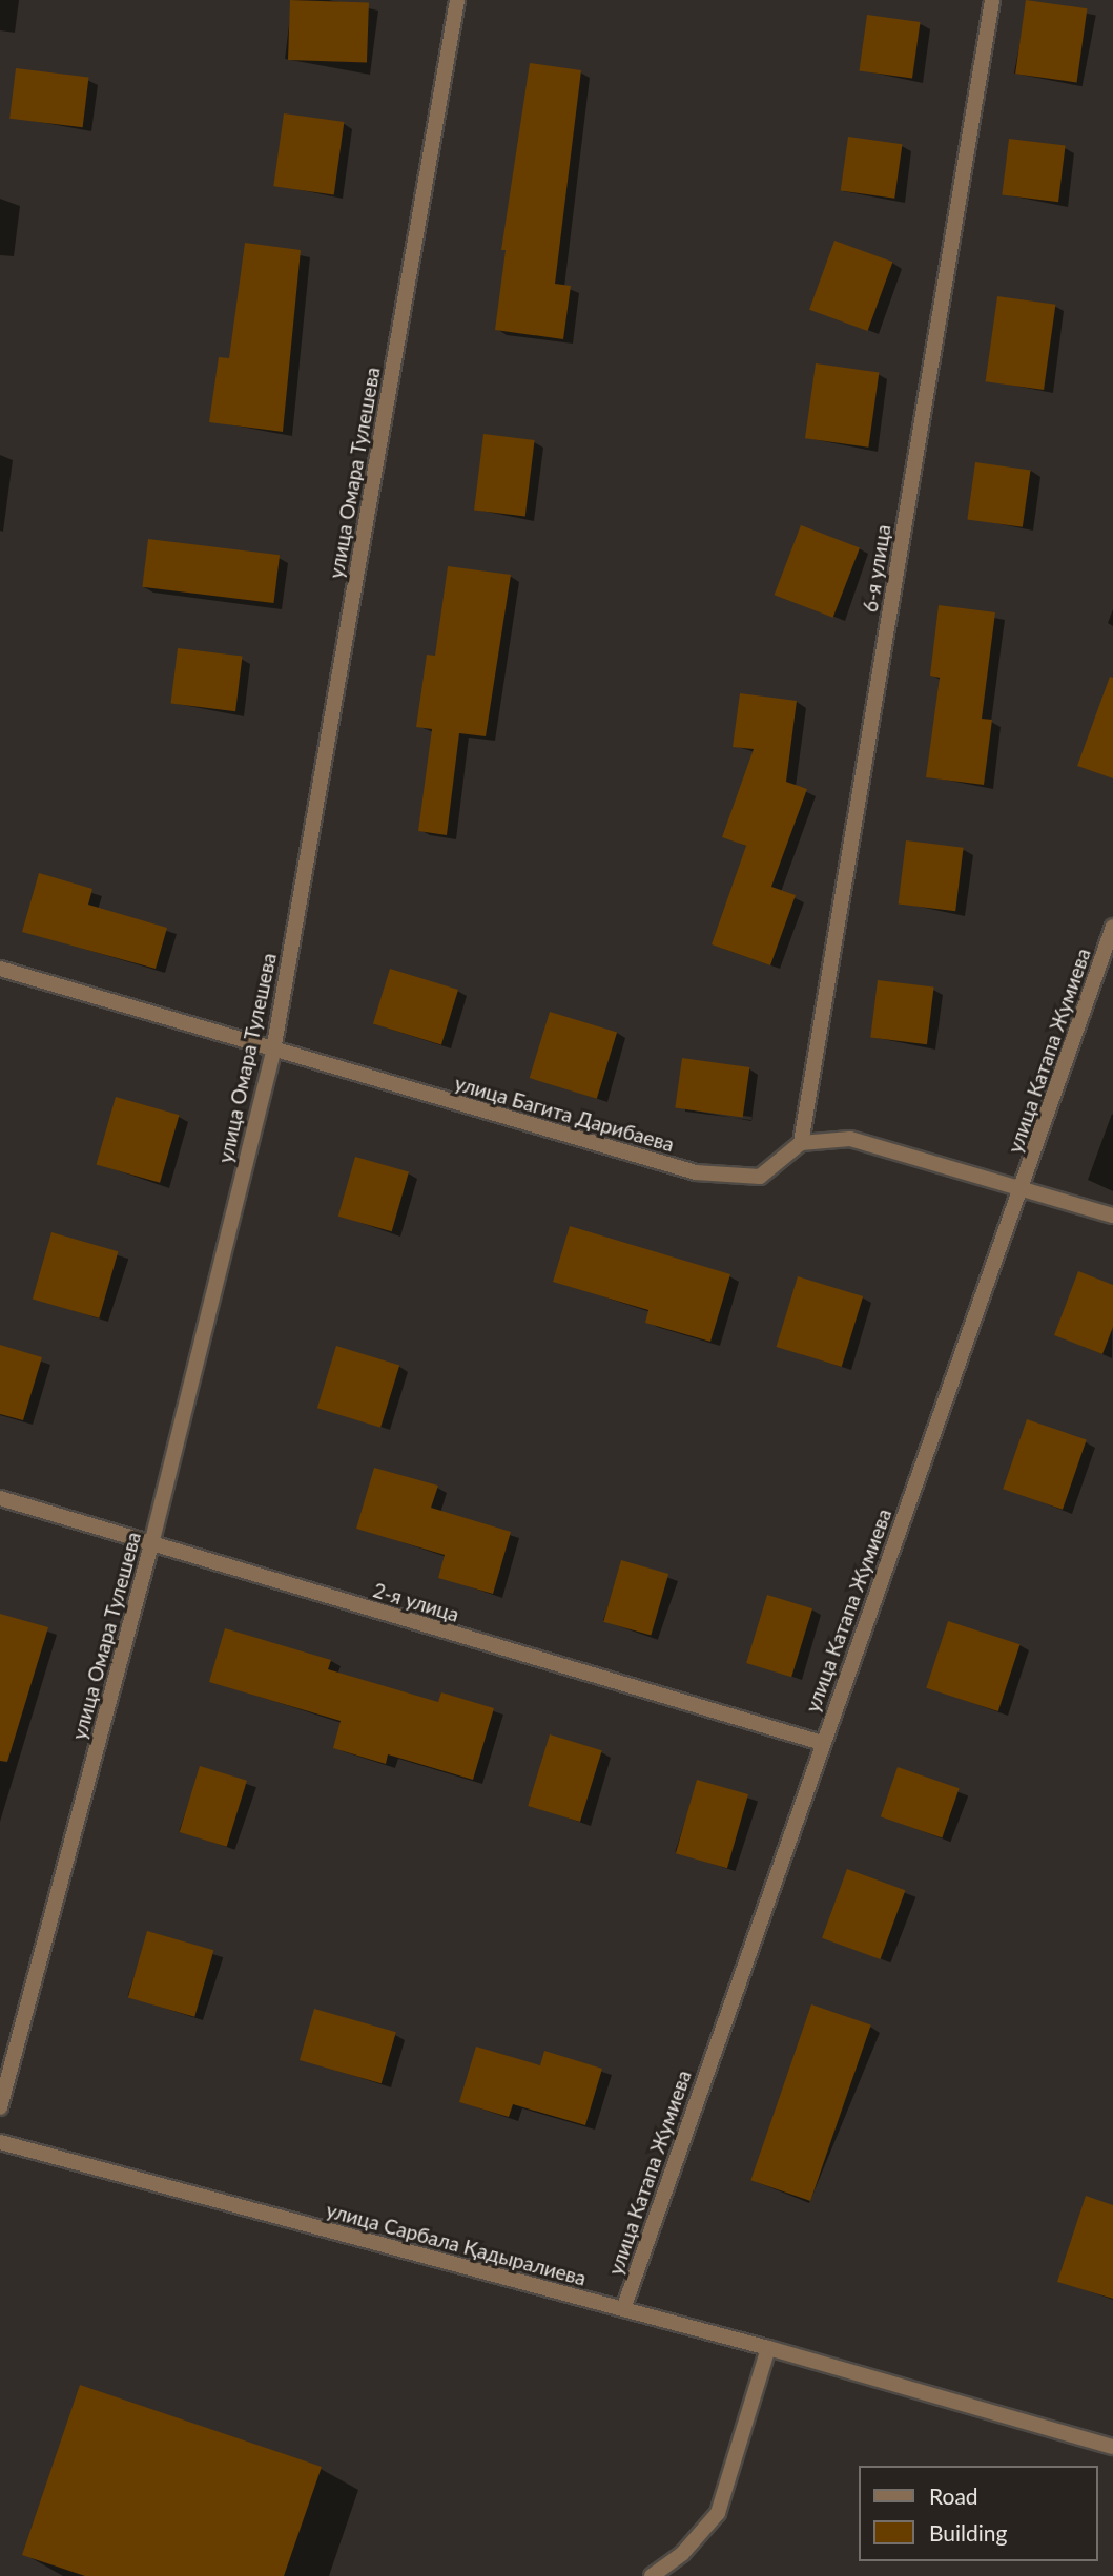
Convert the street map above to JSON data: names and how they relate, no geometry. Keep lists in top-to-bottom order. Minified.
{"streets":{"street":["улица Омара Тулешева","6-я улица","улица Катапа Жумиева","улица Багита Дарибаева","2-я улица","улица Сарбала Қадыралиева"]},"crossings":[["улица Омара Тулешева","улица Багита Дарибаева"],["улица Омара Тулешева","2-я улица"],["6-я улица","улица Багита Дарибаева"],["улица Катапа Жумиева","2-я улица"],["улица Катапа Жумиева","улица Сарбала Қадыралиева"]],"legend":["Road","Building"]}
